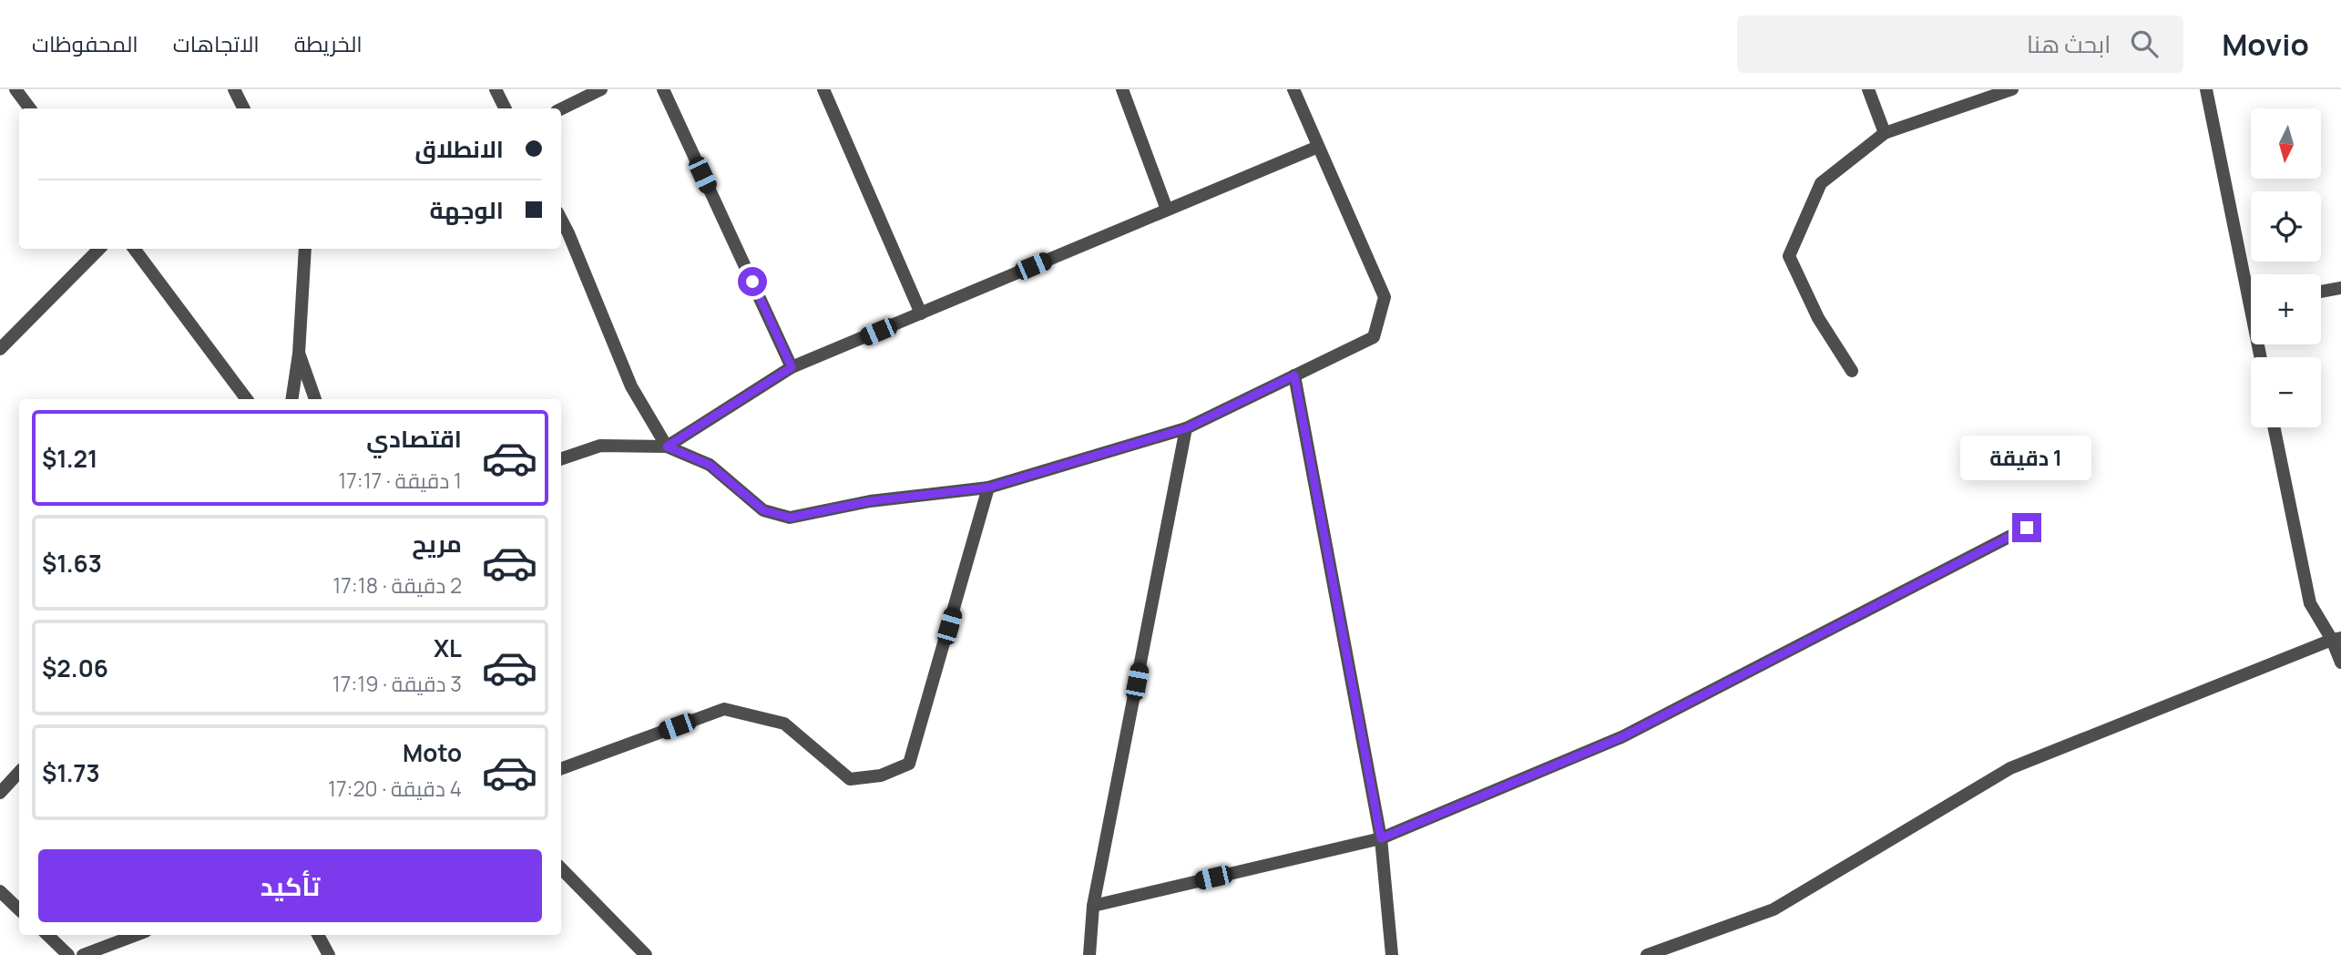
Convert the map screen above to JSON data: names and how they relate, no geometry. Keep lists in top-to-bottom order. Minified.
{"north":"bottom","page":{"header":"Movio","search":"ابحث هنا","nav":["الخريطة","الاتجاهات","المحفوظات"],"map_buttons":["+","−"],"banner":["الانطلاق","الوجهة"],"list":[{"name":"اقتصادي","note":"1 دقيقة · 17:17","value":"$1.21"},{"name":"مريح","note":"2 دقيقة · 17:18","value":"$1.63"},{"name":"XL","note":"3 دقيقة · 17:19","value":"$2.06"},{"name":"Moto","note":"4 دقيقة · 17:20","value":"$1.73"}],"bubble":"1 دقيقة","buttons":"تأكيد"}}
